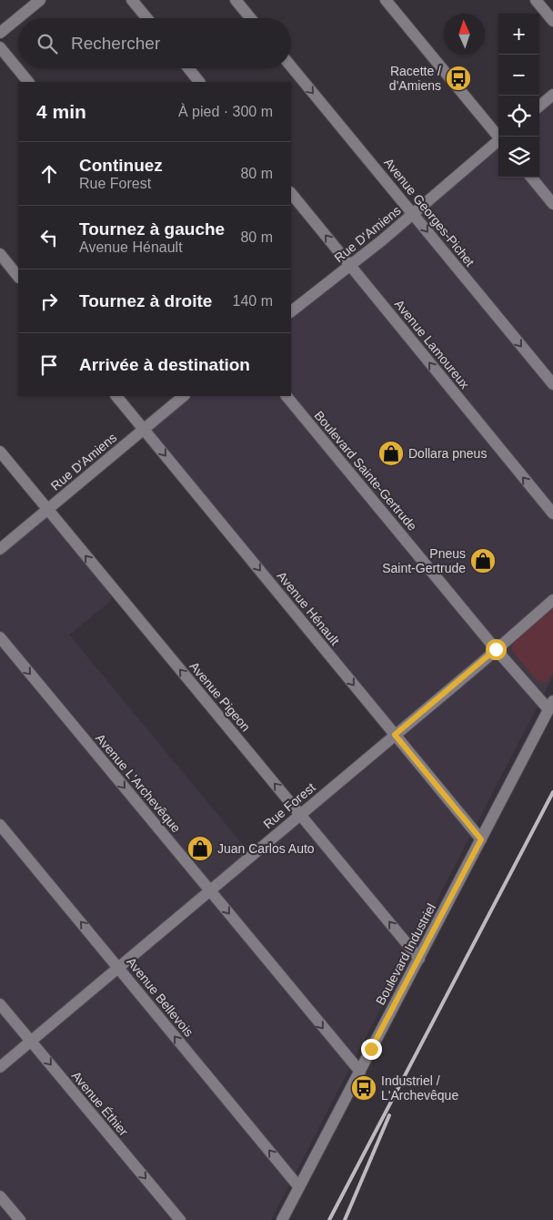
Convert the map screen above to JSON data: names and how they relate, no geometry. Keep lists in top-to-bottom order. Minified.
{"streets":{"street":["Avenue Georges-Pichet","Rue D'Amiens","Avenue Lamoureux","Boulevard Sainte-Gertrude","Avenue Hénault","Avenue Pigeon","Avenue L'Archevêque","Rue Forest","Boulevard Industriel","Avenue Bellevois","Avenue Éthier"]},"crossings":[["Avenue Georges-Pichet","Rue D'Amiens"],["Rue D'Amiens","Avenue Lamoureux"],["Rue D'Amiens","Avenue Hénault"],["Rue D'Amiens","Avenue Pigeon"],["Boulevard Sainte-Gertrude","Rue Forest"],["Boulevard Sainte-Gertrude","Boulevard Industriel"],["Avenue Hénault","Rue Forest"],["Avenue Hénault","Boulevard Industriel"],["Avenue Pigeon","Rue Forest"],["Avenue Pigeon","Boulevard Industriel"],["Avenue L'Archevêque","Rue Forest"],["Avenue L'Archevêque","Boulevard Industriel"],["Rue Forest","Avenue Bellevois"],["Rue Forest","Avenue Éthier"],["Boulevard Industriel","Avenue Bellevois"]],"one_way":["Avenue Georges-Pichet","Avenue Lamoureux","Avenue Hénault","Avenue Pigeon","Avenue L'Archevêque","Avenue Bellevois","Avenue Éthier"],"places":{"bus stop":["Racette / d'Amiens","Industriel / L'Archevêque"],"shop":["Dollara pneus","Pneus Saint-Gertrude","Juan Carlos Auto"]},"north":"top","page":{"map_buttons":["+","−"],"search":"Rechercher","heading":["4 min","À pied · 300 m"],"list":[["Continuez","Rue Forest","80 m"],["Tournez à gauche","Avenue Hénault","80 m"],["Tournez à droite","140 m"],"Arrivée à destination"]}}
